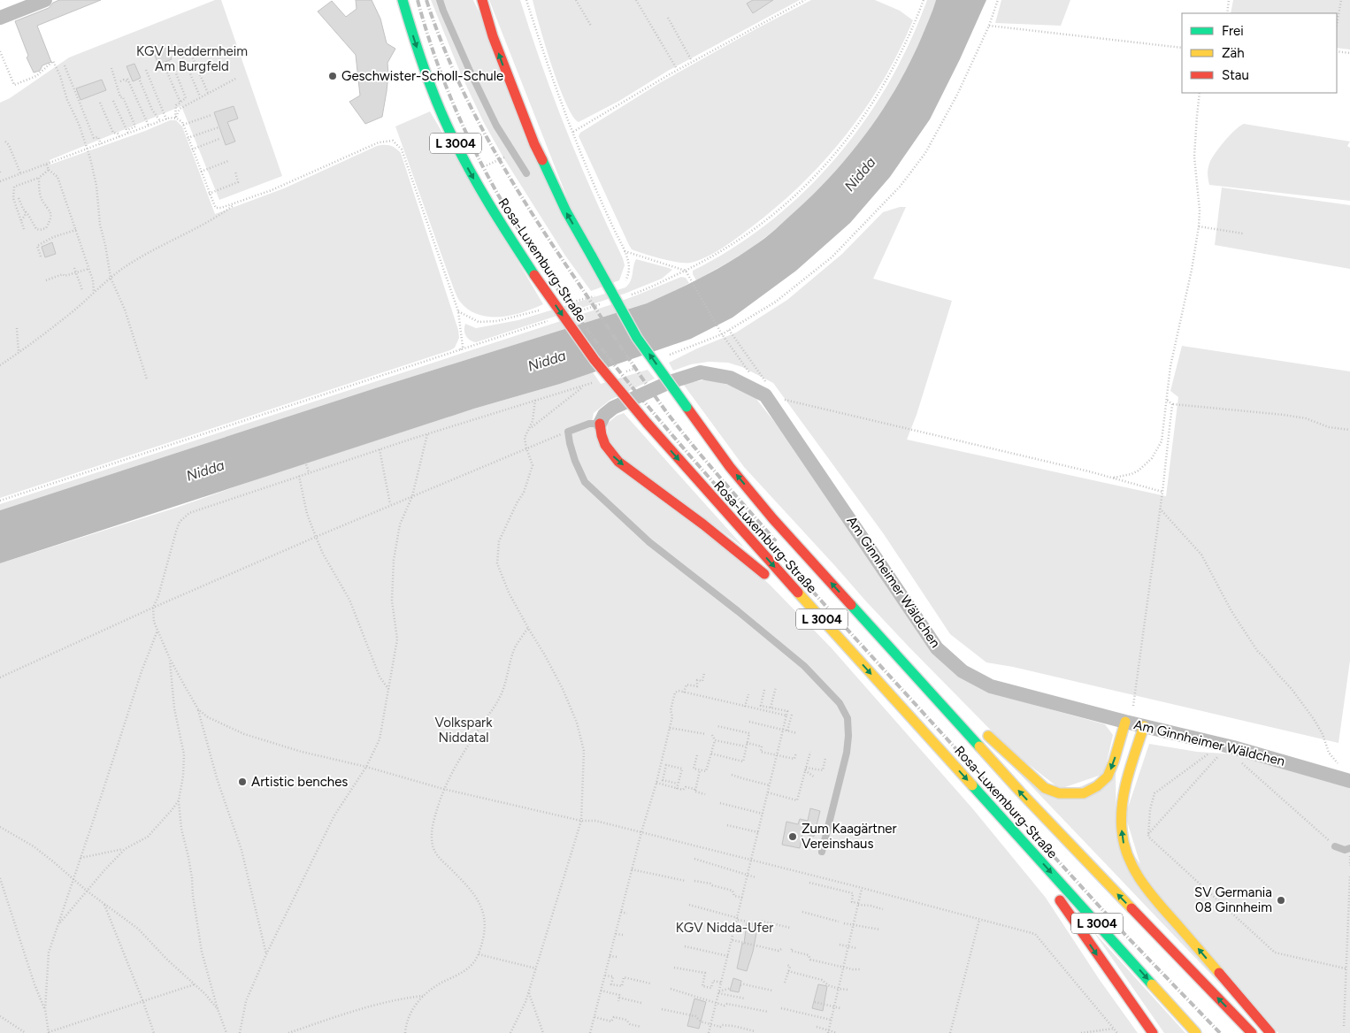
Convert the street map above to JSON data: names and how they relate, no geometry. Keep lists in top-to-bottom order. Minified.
{"streets":{"highway":["L 3004","Rosa-Luxemburg-Straße"],"street":["Am Ginnheimer Wäldchen"]},"water":["Nidda"],"parks":["KGV Heddernheim Am Burgfeld","Volkspark Niddatal","KGV Nidda-Ufer"],"places":["Geschwister-Scholl-Schule","Artistic benches","Zum Kaagärtner Vereinshaus","SV Germania 08 Ginnheim"],"legend":["Frei","Zäh","Stau"]}
